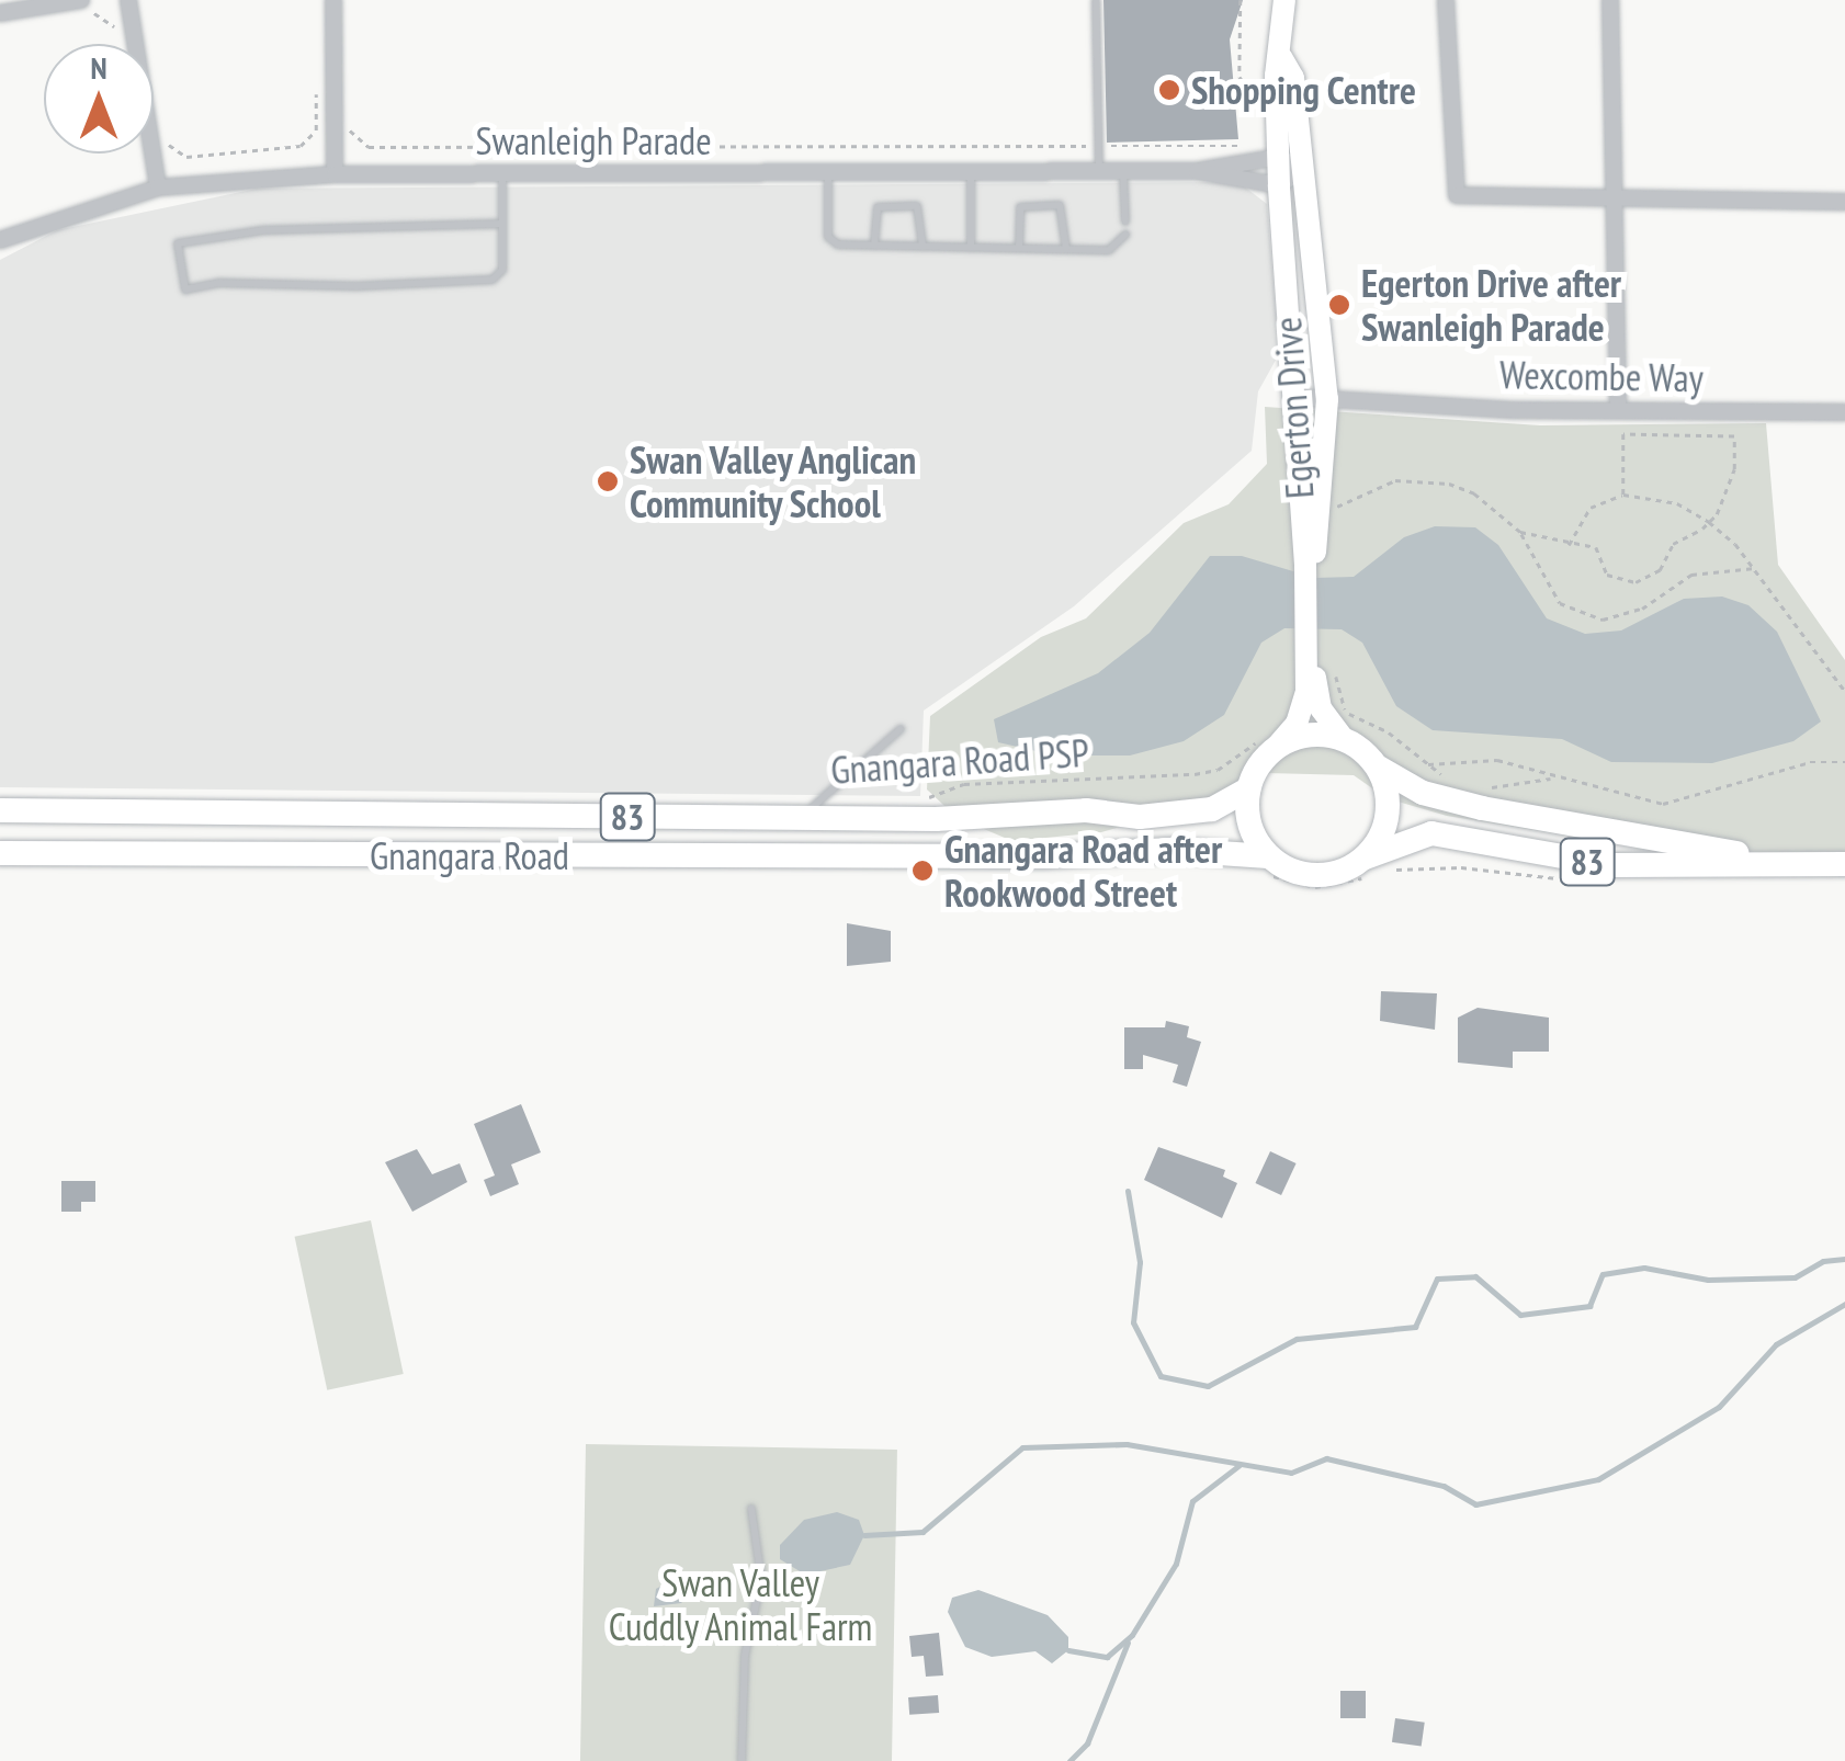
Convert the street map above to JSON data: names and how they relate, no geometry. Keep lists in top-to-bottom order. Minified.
{"streets":{"main road":["83","Gnangara Road"],"street":["Swanleigh Parade","Wexcombe Way","Egerton Drive"],"path":["Gnangara Road PSP"]},"crossings":[["Swanleigh Parade","Egerton Drive"],["Wexcombe Way","Egerton Drive"],["Egerton Drive","Gnangara Road PSP"],["Egerton Drive","83"],["Egerton Drive","Gnangara Road"],["Gnangara Road PSP","83"],["Gnangara Road PSP","Gnangara Road"],["83","Gnangara Road"]],"parks":["Swan Valley Cuddly Animal Farm"],"places":["Shopping Centre","Egerton Drive after Swanleigh Parade","Swan Valley Anglican Community School","Gnangara Road after Rookwood Street"],"north":"top"}
